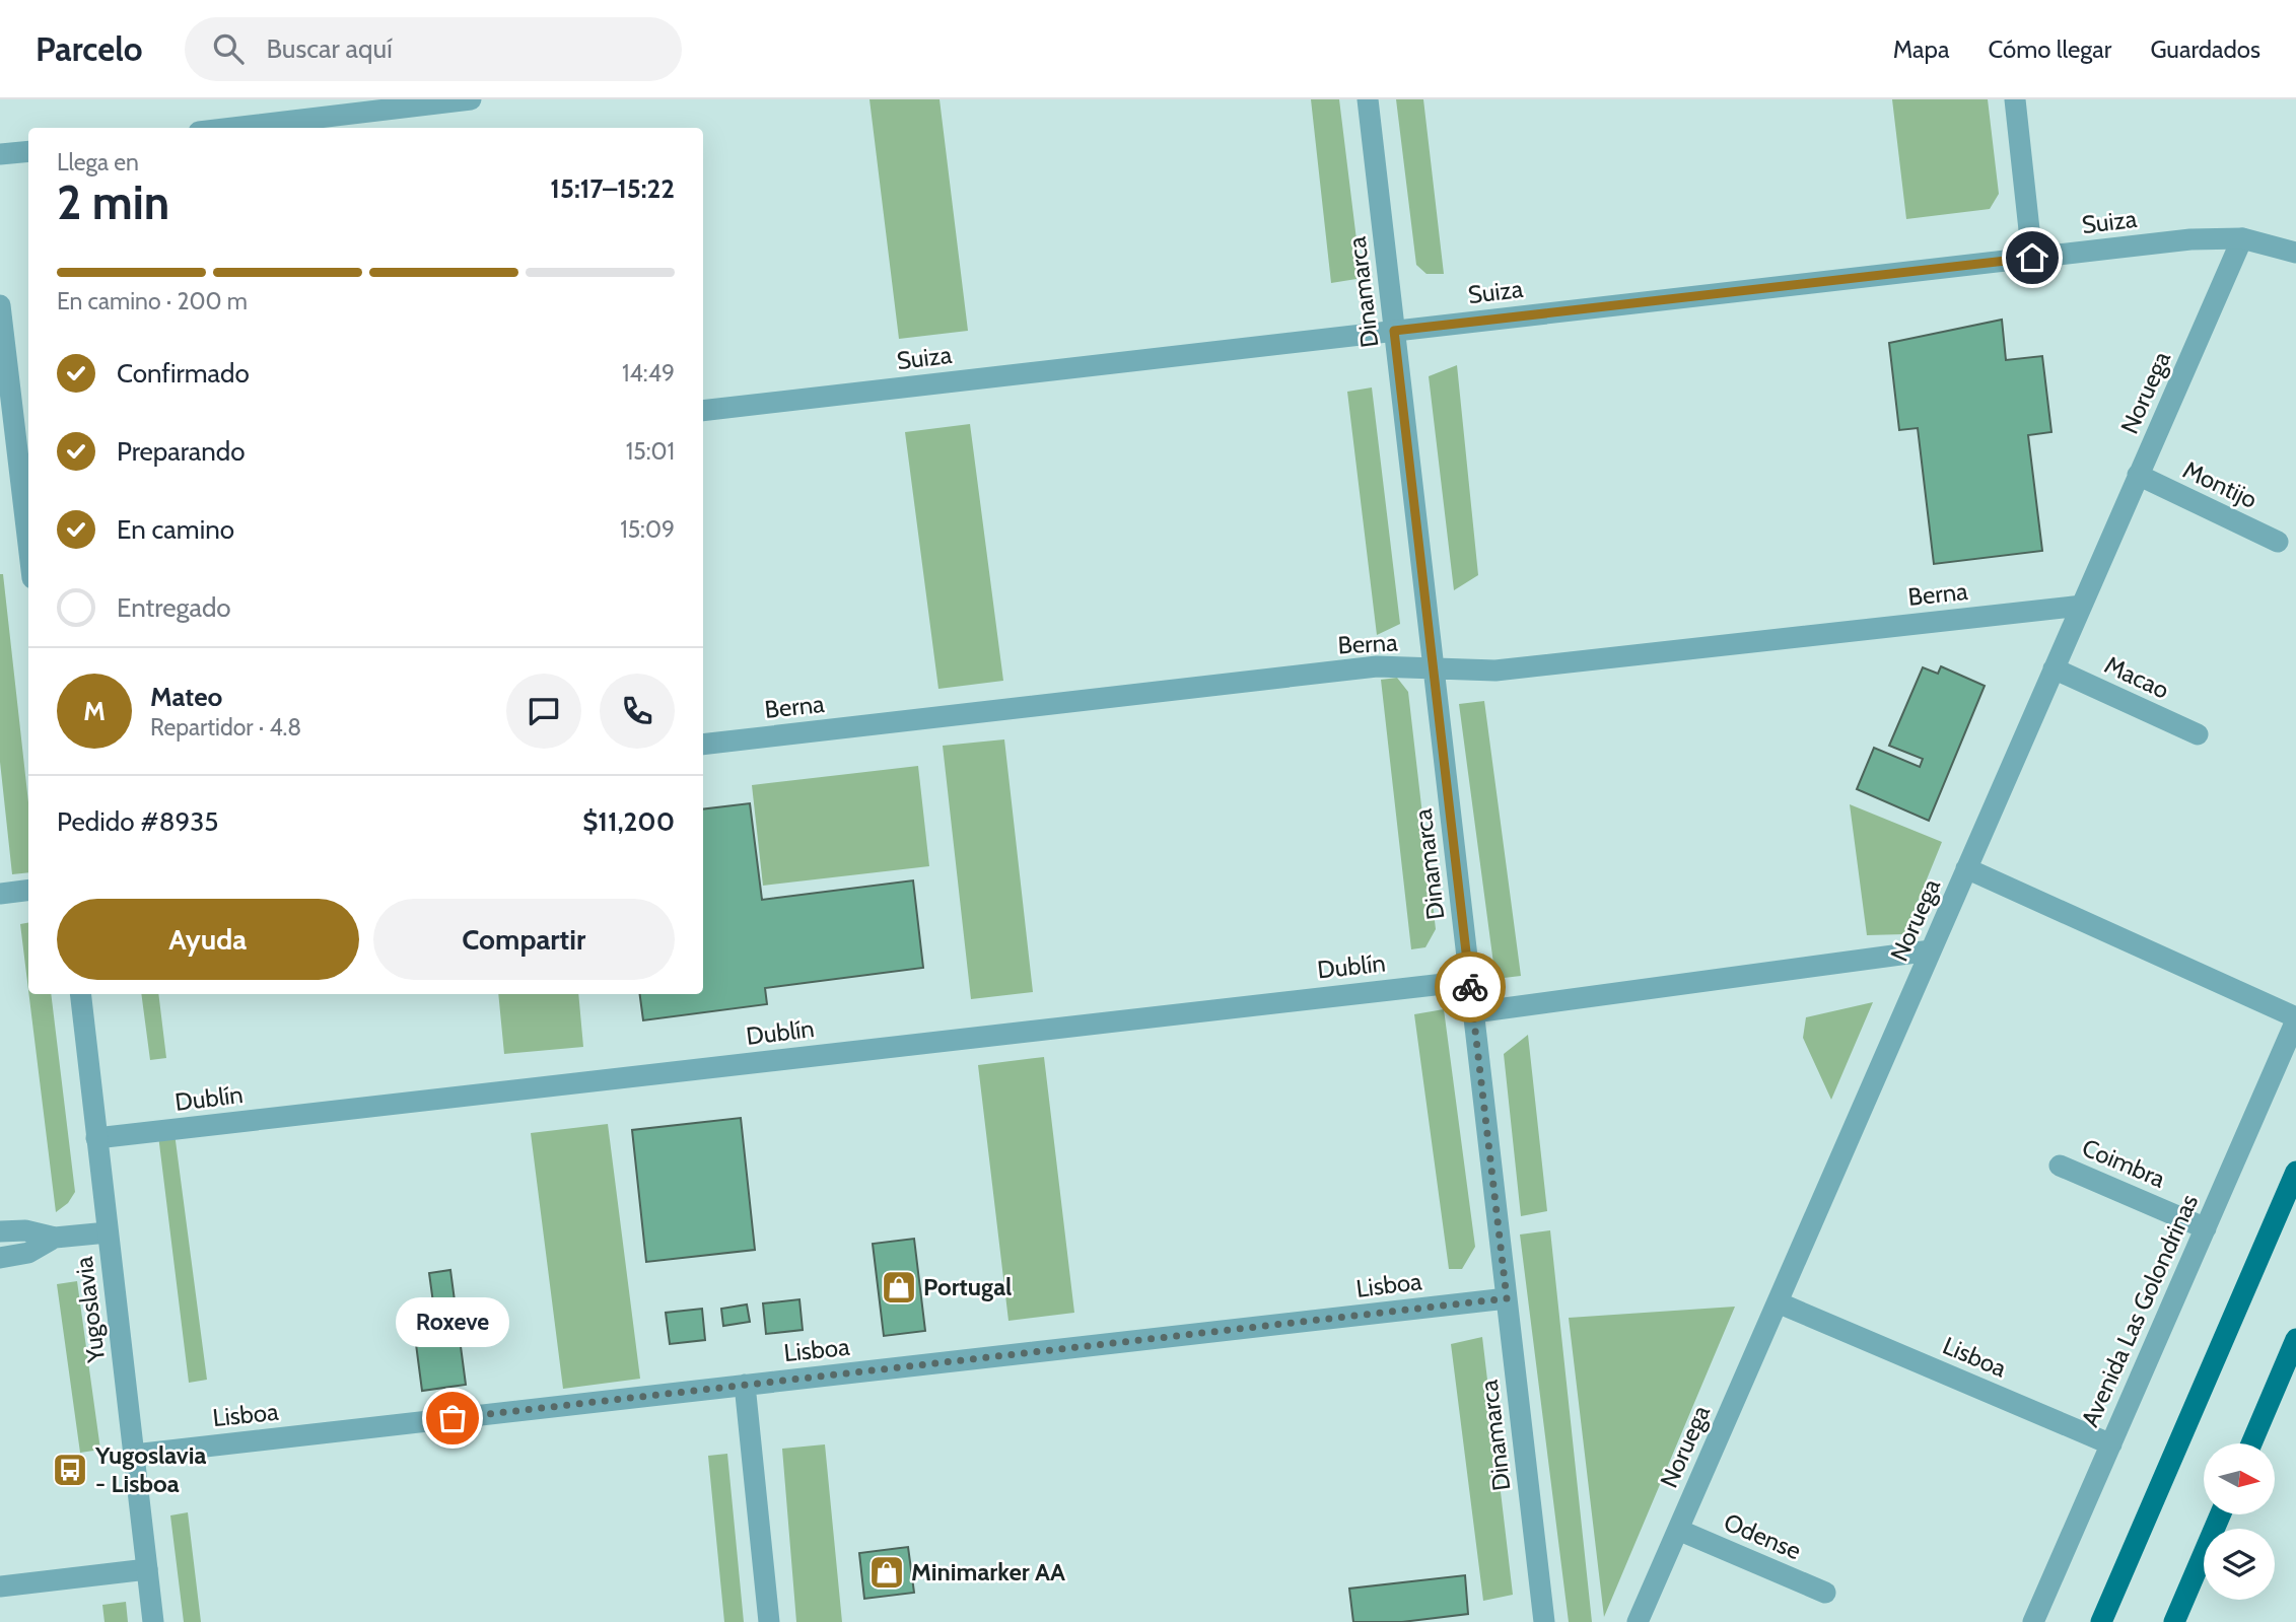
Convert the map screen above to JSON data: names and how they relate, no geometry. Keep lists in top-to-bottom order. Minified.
{"streets":{"street":["Suiza","Dinamarca","Noruega","Montijo","Berna","Macao","Dublín","Coimbra","Lisboa","Yugoslavia","Avenida Las Golondrinas","Odense"]},"crossings":[["Suiza","Dinamarca"],["Suiza","Noruega"],["Dinamarca","Berna"],["Dinamarca","Dublín"],["Dinamarca","Lisboa"],["Noruega","Montijo"],["Noruega","Berna"],["Noruega","Macao"],["Noruega","Lisboa"],["Noruega","Odense"],["Dublín","Yugoslavia"],["Coimbra","Avenida Las Golondrinas"],["Lisboa","Yugoslavia"],["Lisboa","Avenida Las Golondrinas"]],"places":{"shop":["Portugal","Minimarker AA"],"other":["Roxeve"],"bus stop":["Yugoslavia - Lisboa"]},"north":"right","page":{"header":"Parcelo","search":"Buscar aquí","nav":["Mapa","Cómo llegar","Guardados"],"heading":["2 min","Llega en","15:17–15:22"],"panel":["Mateo","Repartidor · 4.8","Pedido #8935","$11,200"],"bar":"En camino · 200 m","list":[["Confirmado","14:49"],["Preparando","15:01"],["En camino","15:09"],"Entregado"],"round":"M","buttons":["Ayuda","Compartir"],"bubble":"Roxeve"}}
